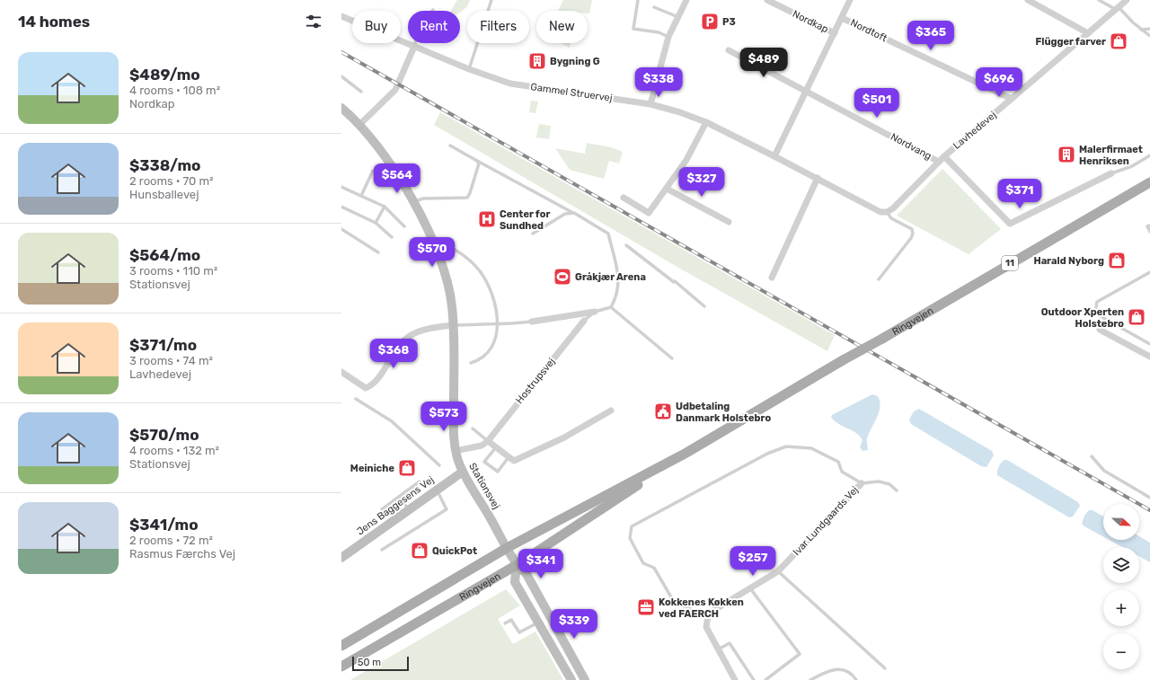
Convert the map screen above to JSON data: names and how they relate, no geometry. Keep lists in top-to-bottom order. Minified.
{"streets":{"main road":["11","Ringvejen"],"street":["Nordkap","Nordtoft","Gammel Struervej","Lavhedevej","Nordvang","Hostrupsvej","Stationsvej","Jens Baggesens Vej","Ivar Lundgaards Vej"]},"crossings":[["Nordkap","Nordtoft"],["Nordkap","Gammel Struervej"],["Nordkap","Nordvang"],["Nordtoft","Lavhedevej"],["Gammel Struervej","Lavhedevej"],["Lavhedevej","Nordvang"],["Ringvejen","Stationsvej"],["Hostrupsvej","Stationsvej"],["Stationsvej","Jens Baggesens Vej"]],"places":{"parking":["P3"],"shop":["Flügger farver","Harald Nyborg","Outdoor Xperten Holstebro","Meiniche","QuickPot"],"building":["Bygning G","Malerfirmaet Henriksen"],"hospital":["Center for Sundhed"],"sports":["Gråkjær Arena"],"public building":["Udbetaling Danmark Holstebro"],"office":["Kokkenes Køkken ved FAERCH"]},"scale_bar":"50 m","north":"right","page":{"heading":"14 homes","chip":["Buy","Rent","Filters","New"],"price":["$365","$489","$338","$696","$501","$564","$327","$371","$570","$368","$573","$257","$341","$339"],"list":[{"name":"$489/mo","note":"4 rooms · 108 m² · Nordkap"},{"name":"$338/mo","note":"2 rooms · 70 m² · Hunsballevej"},{"name":"$564/mo","note":"3 rooms · 110 m² · Stationsvej"},{"name":"$371/mo","note":"3 rooms · 74 m² · Lavhedevej"},{"name":"$570/mo","note":"4 rooms · 132 m² · Stationsvej"},{"name":"$341/mo","note":"2 rooms · 72 m² · Rasmus Færchs Vej"}],"map_buttons":["+","−"],"scale":"50 m"}}
